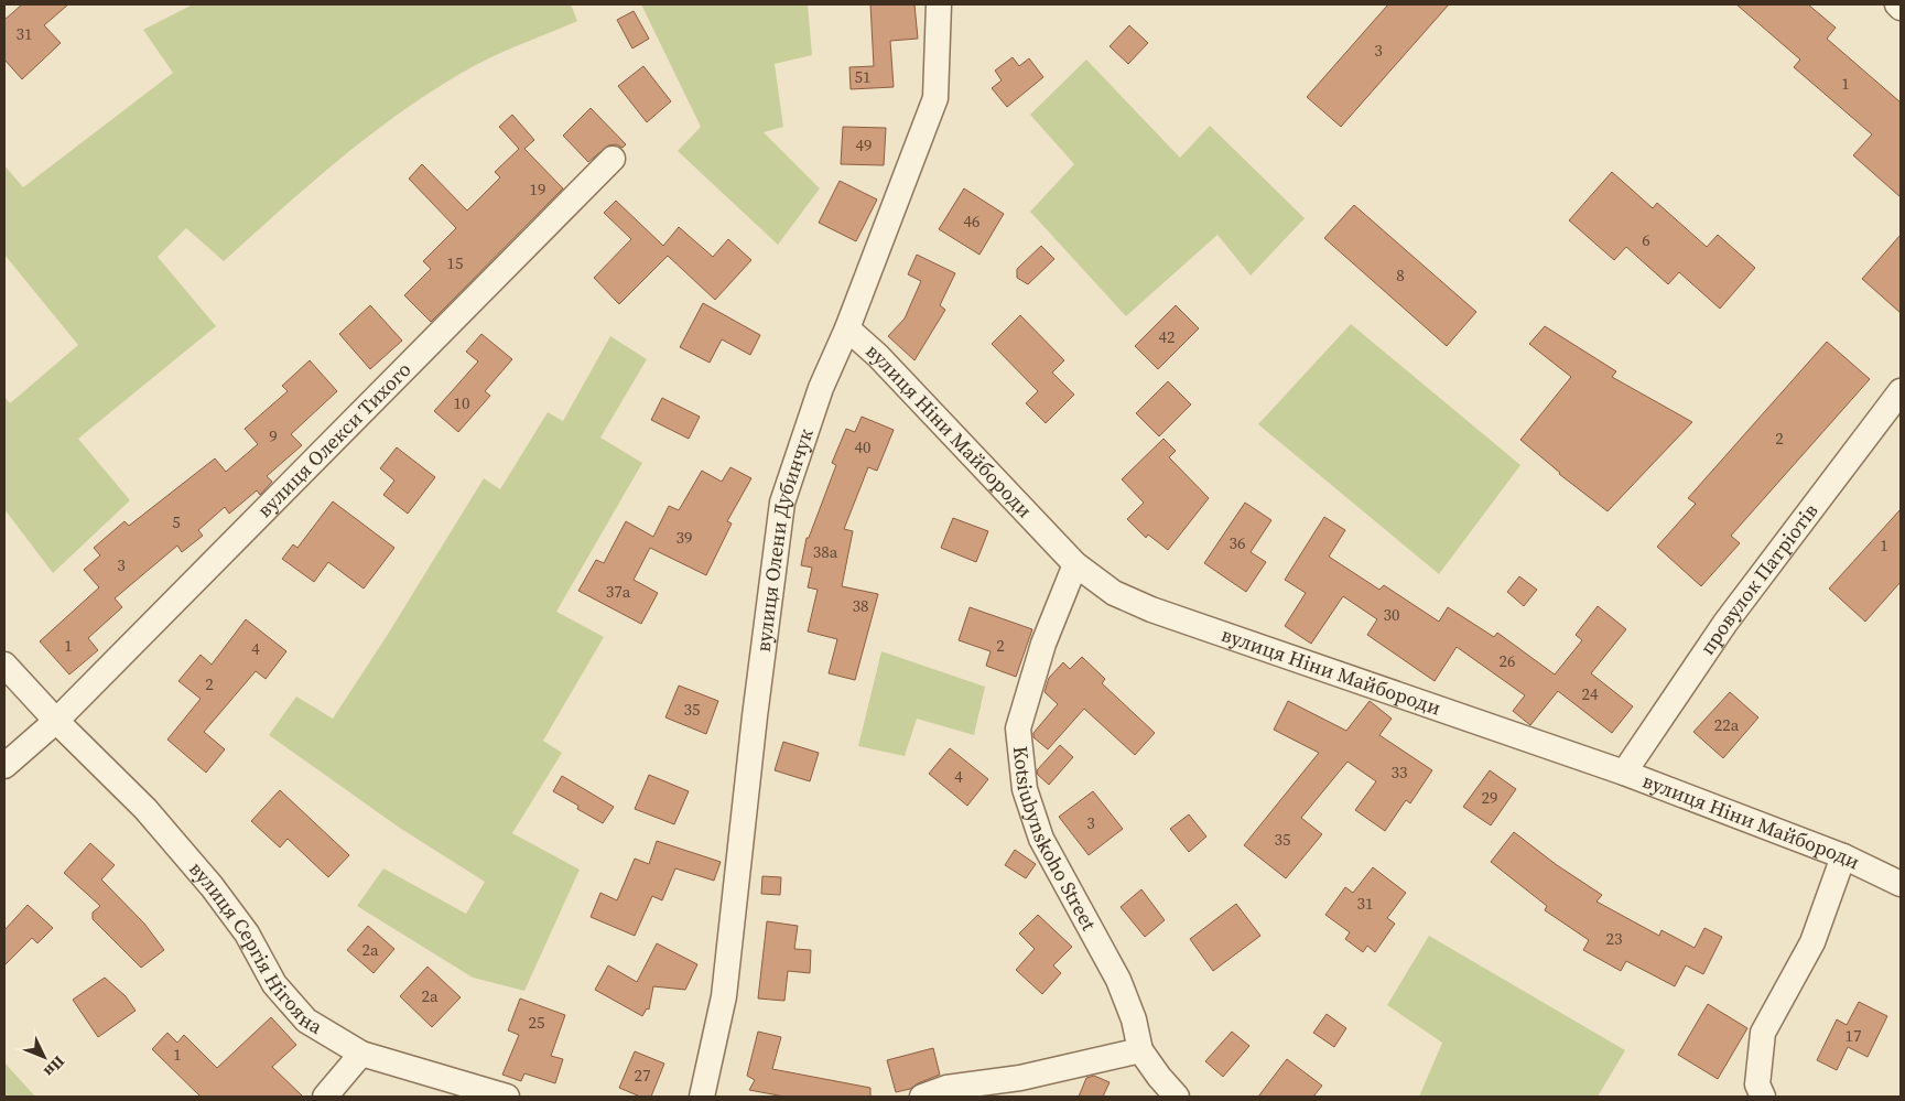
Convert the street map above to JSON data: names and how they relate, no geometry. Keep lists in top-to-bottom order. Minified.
{"streets":{"street":["вулиця Ніни Майбороди","вулиця Олекси Тихого","вулиця Олени Дубинчук","провулок Патріотів","Kotsiubynskoho Street","вулиця Сергія Нігояна"]},"crossings":[["вулиця Ніни Майбороди","вулиця Олени Дубинчук"],["вулиця Ніни Майбороди","провулок Патріотів"],["вулиця Ніни Майбороди","Kotsiubynskoho Street"],["вулиця Олекси Тихого","вулиця Сергія Нігояна"]],"house_numbers":["31","3","51","1","49","19","46","6","15","8","42","10","9","2","40","5","39","36","1","38а","3","37а","38","30","1","2","4","26","2","24","35","22а","33","4","29","3","35","31","23","2а","2а","25","17","1","27"],"north":"bottom right"}
